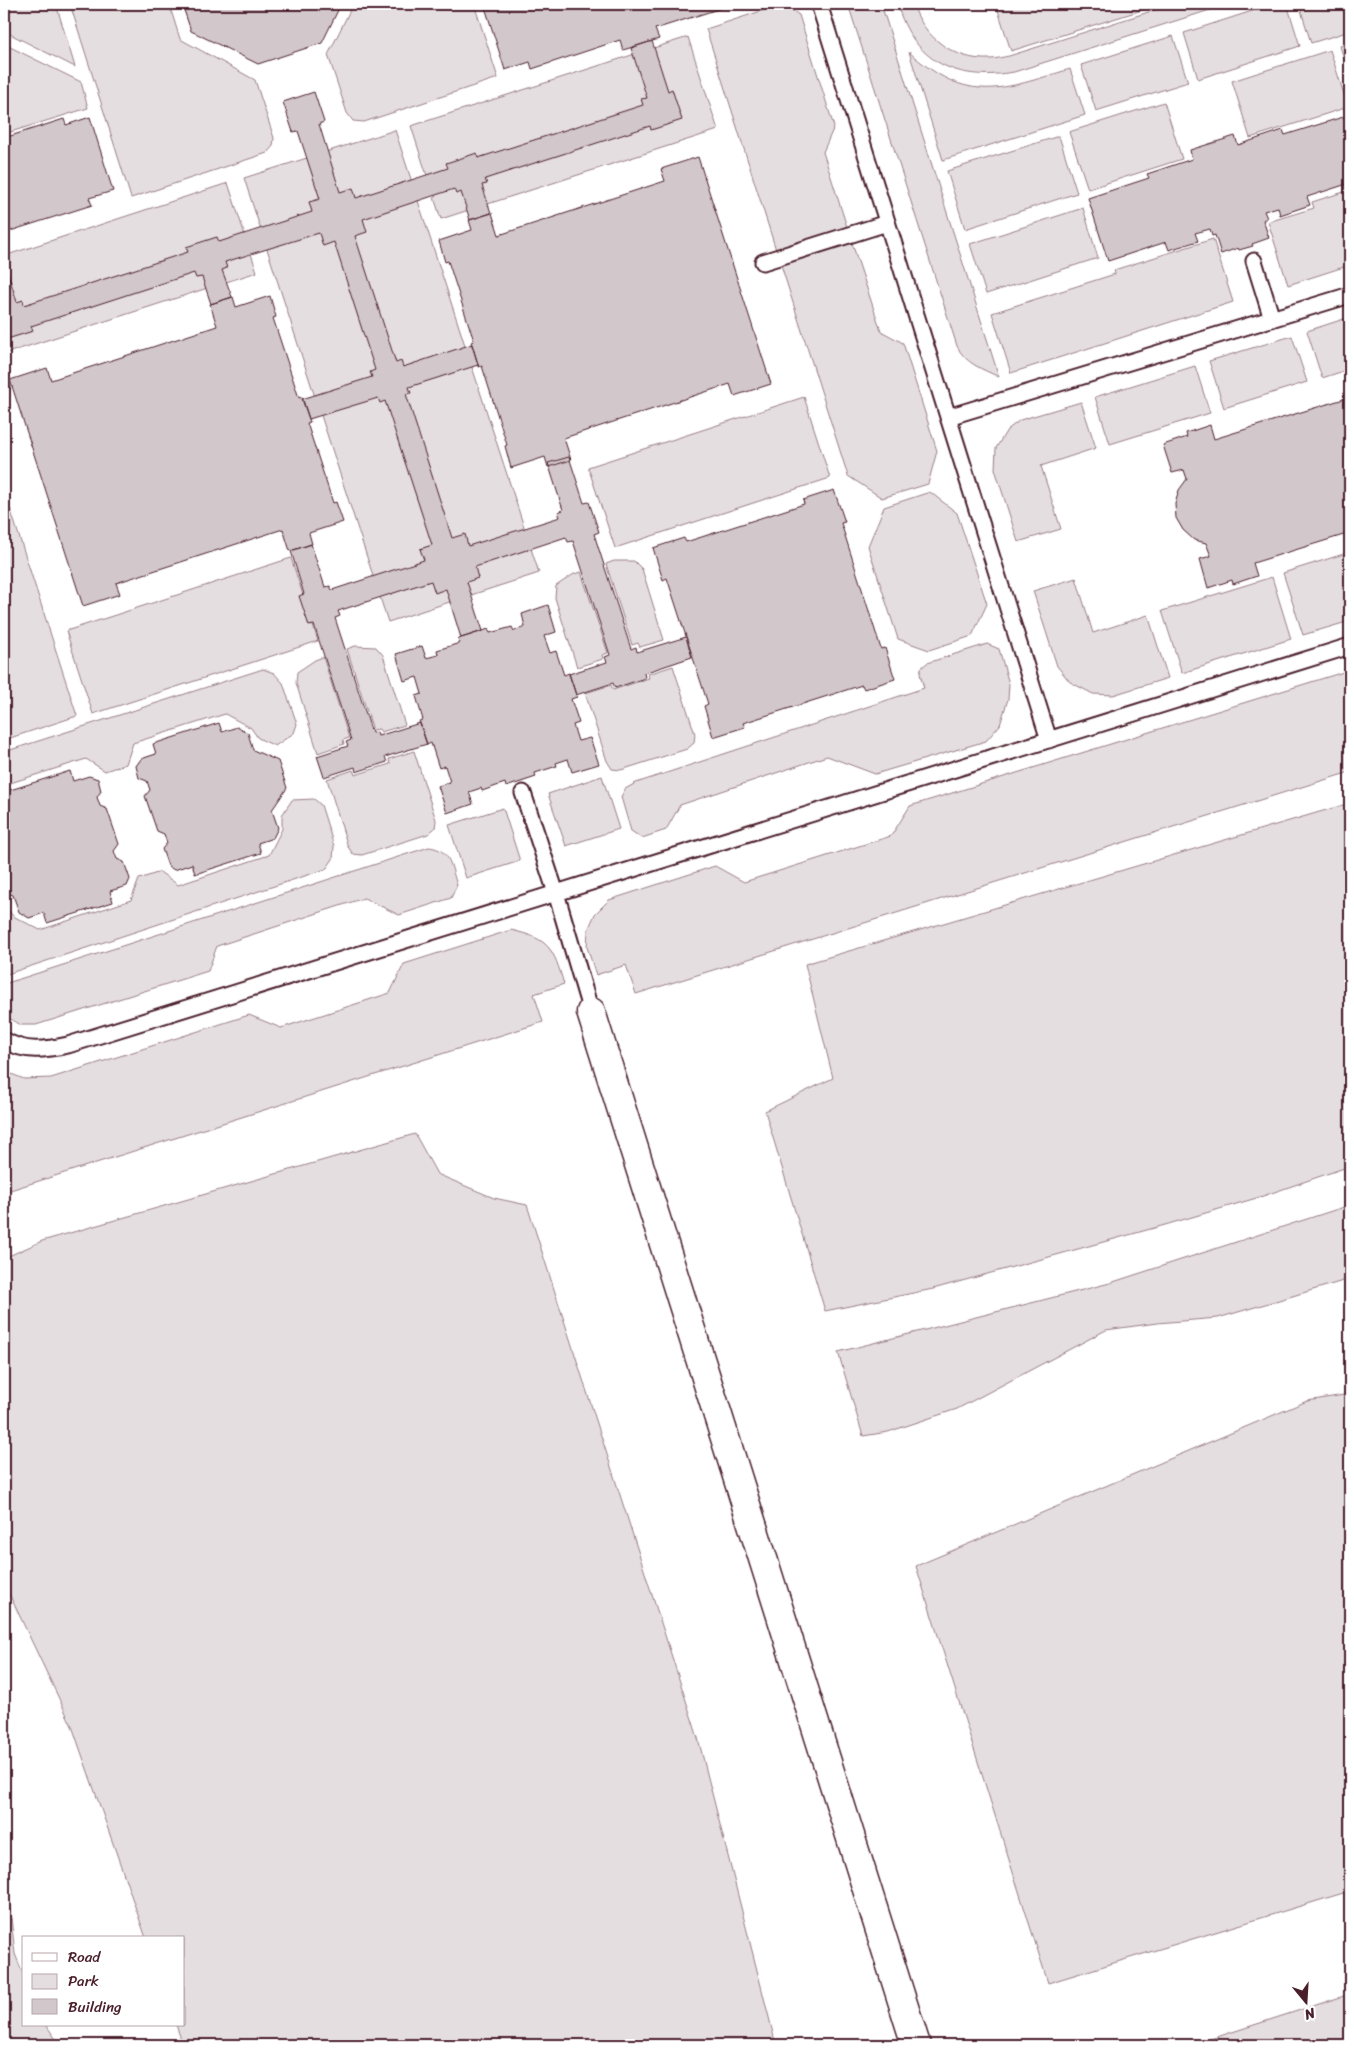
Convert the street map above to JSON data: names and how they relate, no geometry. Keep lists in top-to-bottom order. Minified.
{"legend":["Road","Park","Building"],"north":"bottom"}
